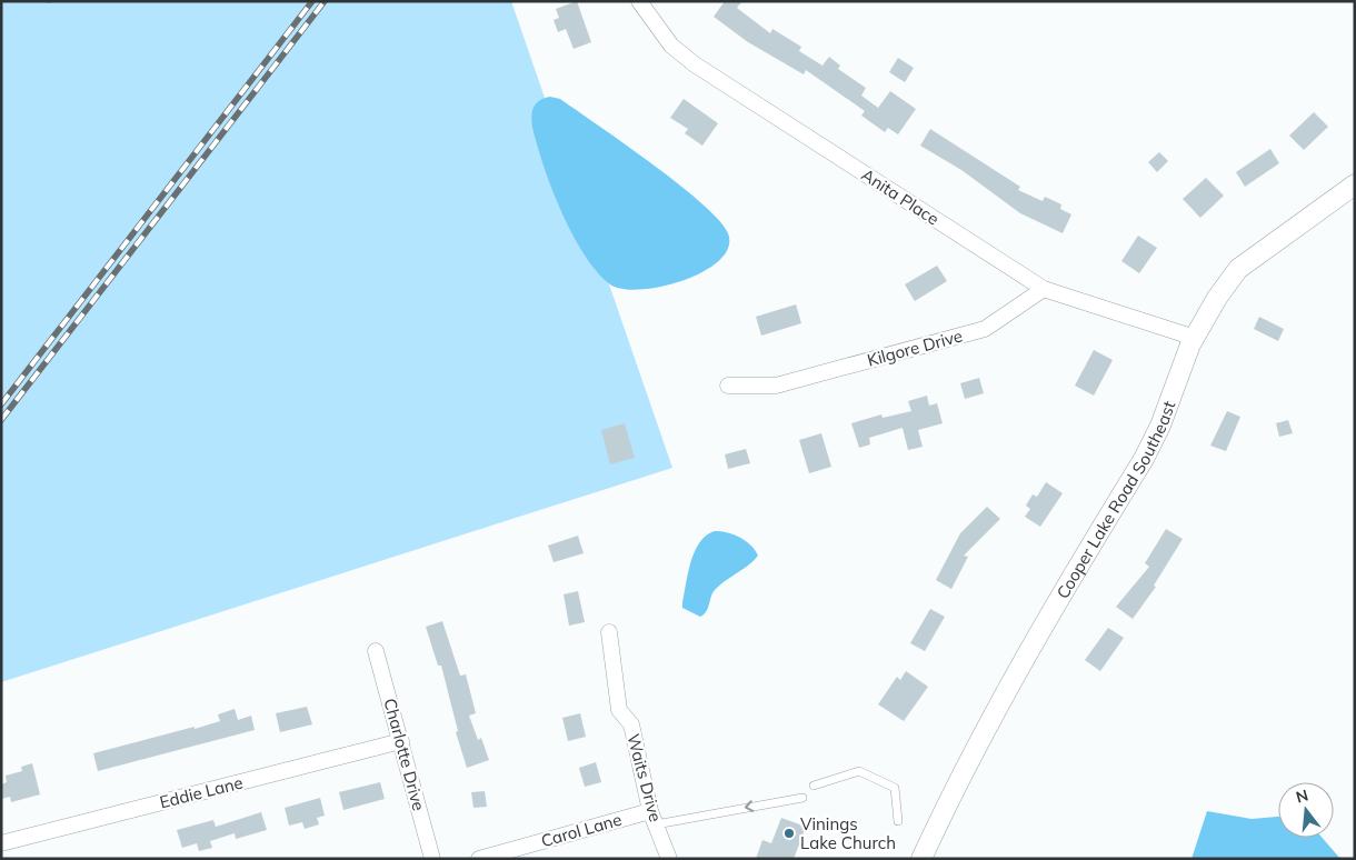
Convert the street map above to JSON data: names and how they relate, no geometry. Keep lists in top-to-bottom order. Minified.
{"streets":{"street":["Anita Place","Kilgore Drive","Cooper Lake Road Southeast","Charlotte Drive","Waits Drive","Eddie Lane","Carol Lane"]},"crossings":[["Anita Place","Kilgore Drive"],["Anita Place","Cooper Lake Road Southeast"],["Charlotte Drive","Eddie Lane"],["Waits Drive","Carol Lane"]],"places":["Vinings Lake Church"],"north":"top"}
